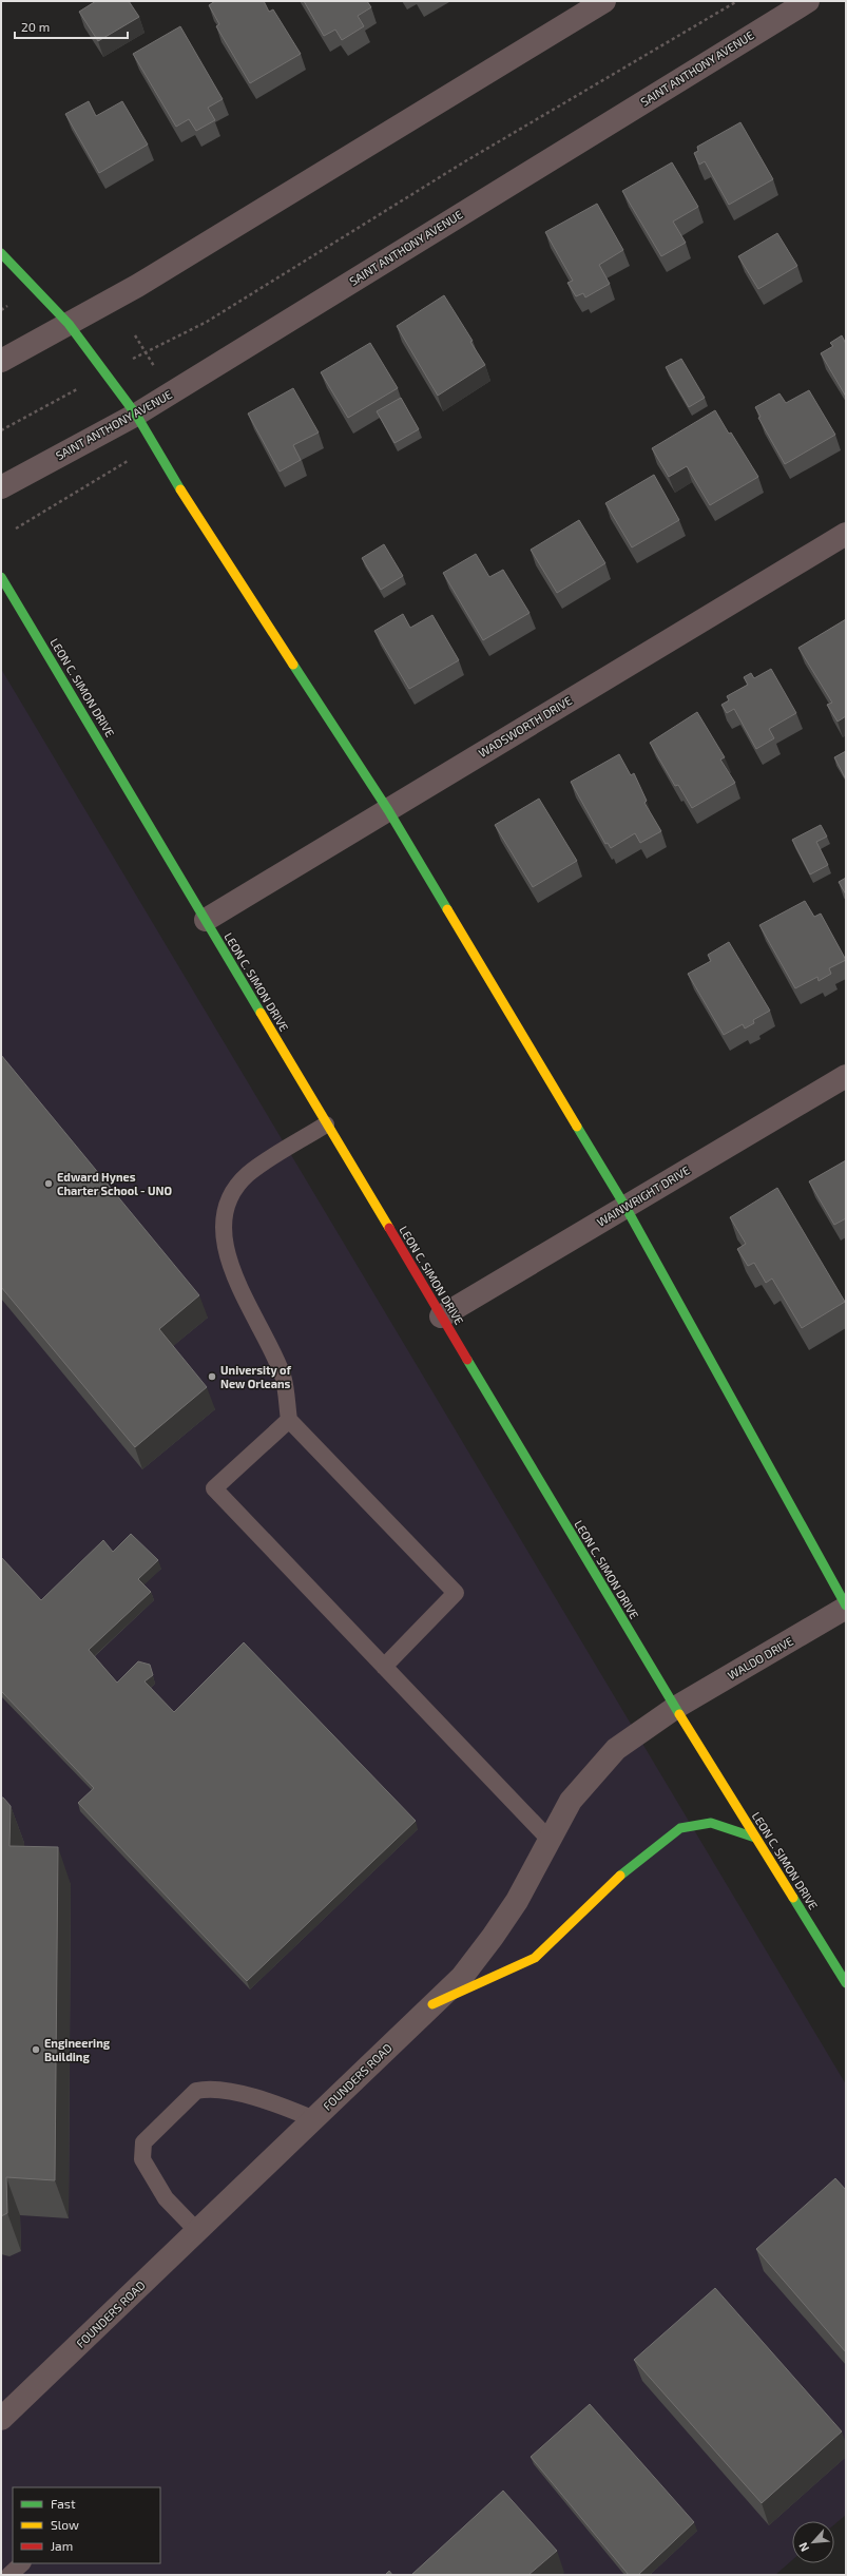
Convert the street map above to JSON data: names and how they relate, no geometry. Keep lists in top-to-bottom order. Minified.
{"streets":{"main road":["LEON C. SIMON DRIVE"],"street":["SAINT ANTHONY AVENUE","WADSWORTH DRIVE","WAINWRIGHT DRIVE","WALDO DRIVE","FOUNDERS ROAD"]},"crossings":[["LEON C. SIMON DRIVE","WADSWORTH DRIVE"],["LEON C. SIMON DRIVE","WAINWRIGHT DRIVE"],["LEON C. SIMON DRIVE","WALDO DRIVE"],["LEON C. SIMON DRIVE","FOUNDERS ROAD"],["WALDO DRIVE","FOUNDERS ROAD"]],"places":["Edward Hynes Charter School - UNO","University of New Orleans","Engineering Building"],"legend":["Fast","Slow","Jam"],"scale_bar":"20 m","north":"bottom left"}
